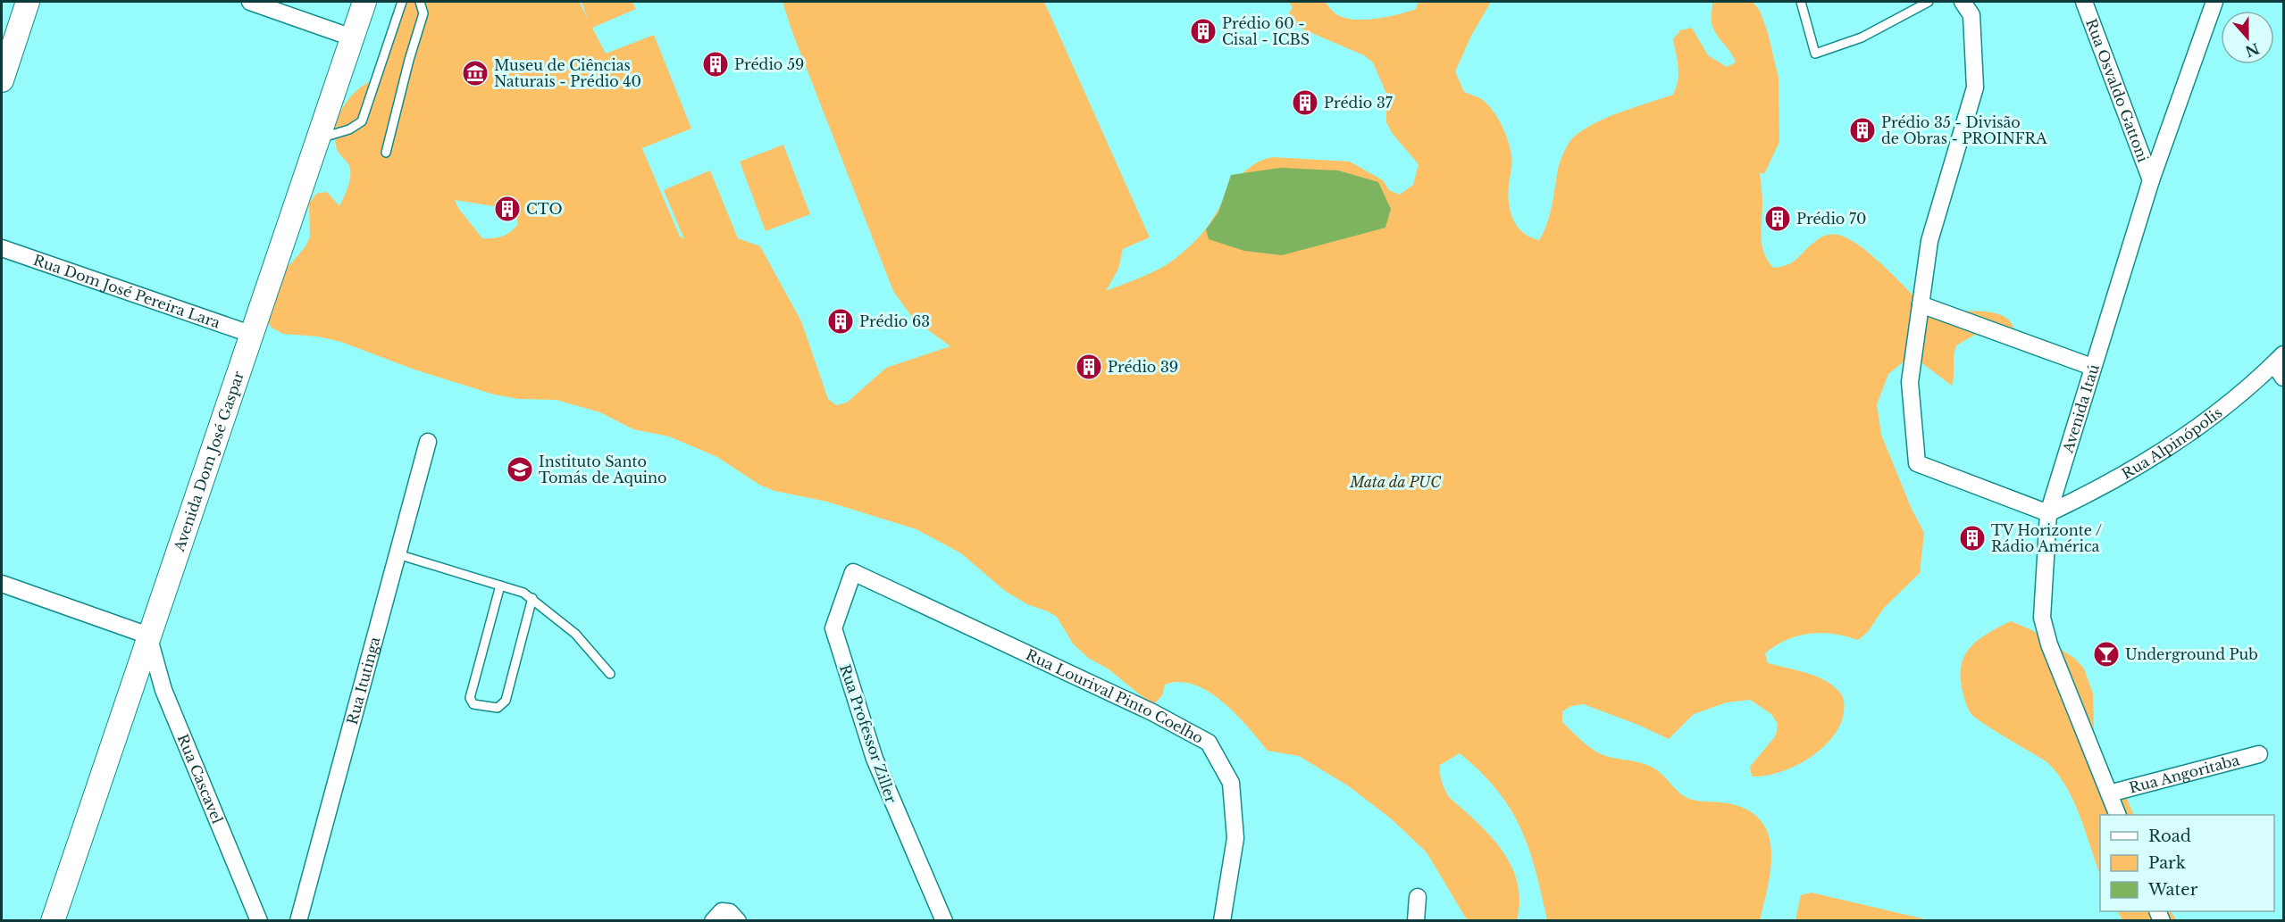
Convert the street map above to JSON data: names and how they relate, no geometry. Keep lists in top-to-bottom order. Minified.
{"streets":{"street":["Rua Osvaldo Gattoni","Rua Dom José Pereira Lara","Avenida Itaú","Rua Alpinópolis","Avenida Dom José Gaspar","Rua Itutinga","Rua Lourival Pinto Coelho","Rua Professor Ziller","Rua Angoritaba","Rua Cascavel"]},"crossings":[["Rua Osvaldo Gattoni","Avenida Itaú"],["Rua Dom José Pereira Lara","Avenida Dom José Gaspar"],["Avenida Itaú","Rua Alpinópolis"],["Avenida Itaú","Rua Angoritaba"],["Avenida Dom José Gaspar","Rua Cascavel"],["Rua Lourival Pinto Coelho","Rua Professor Ziller"]],"parks":["Mata da PUC"],"places":{"building":["Prédio 60 - Cisal - ICBS","Prédio 59","Prédio 37","Prédio 35 - Divisão de Obras - PROINFRA","CTO","Prédio 70","Prédio 63","Prédio 39","TV Horizonte / Rádio América"],"museum":["Museu de Ciências Naturais - Prédio 40"],"school or university":["Instituto Santo Tomás de Aquino"],"bar":["Underground Pub"]},"legend":["Road","Park","Water"],"north":"bottom"}
